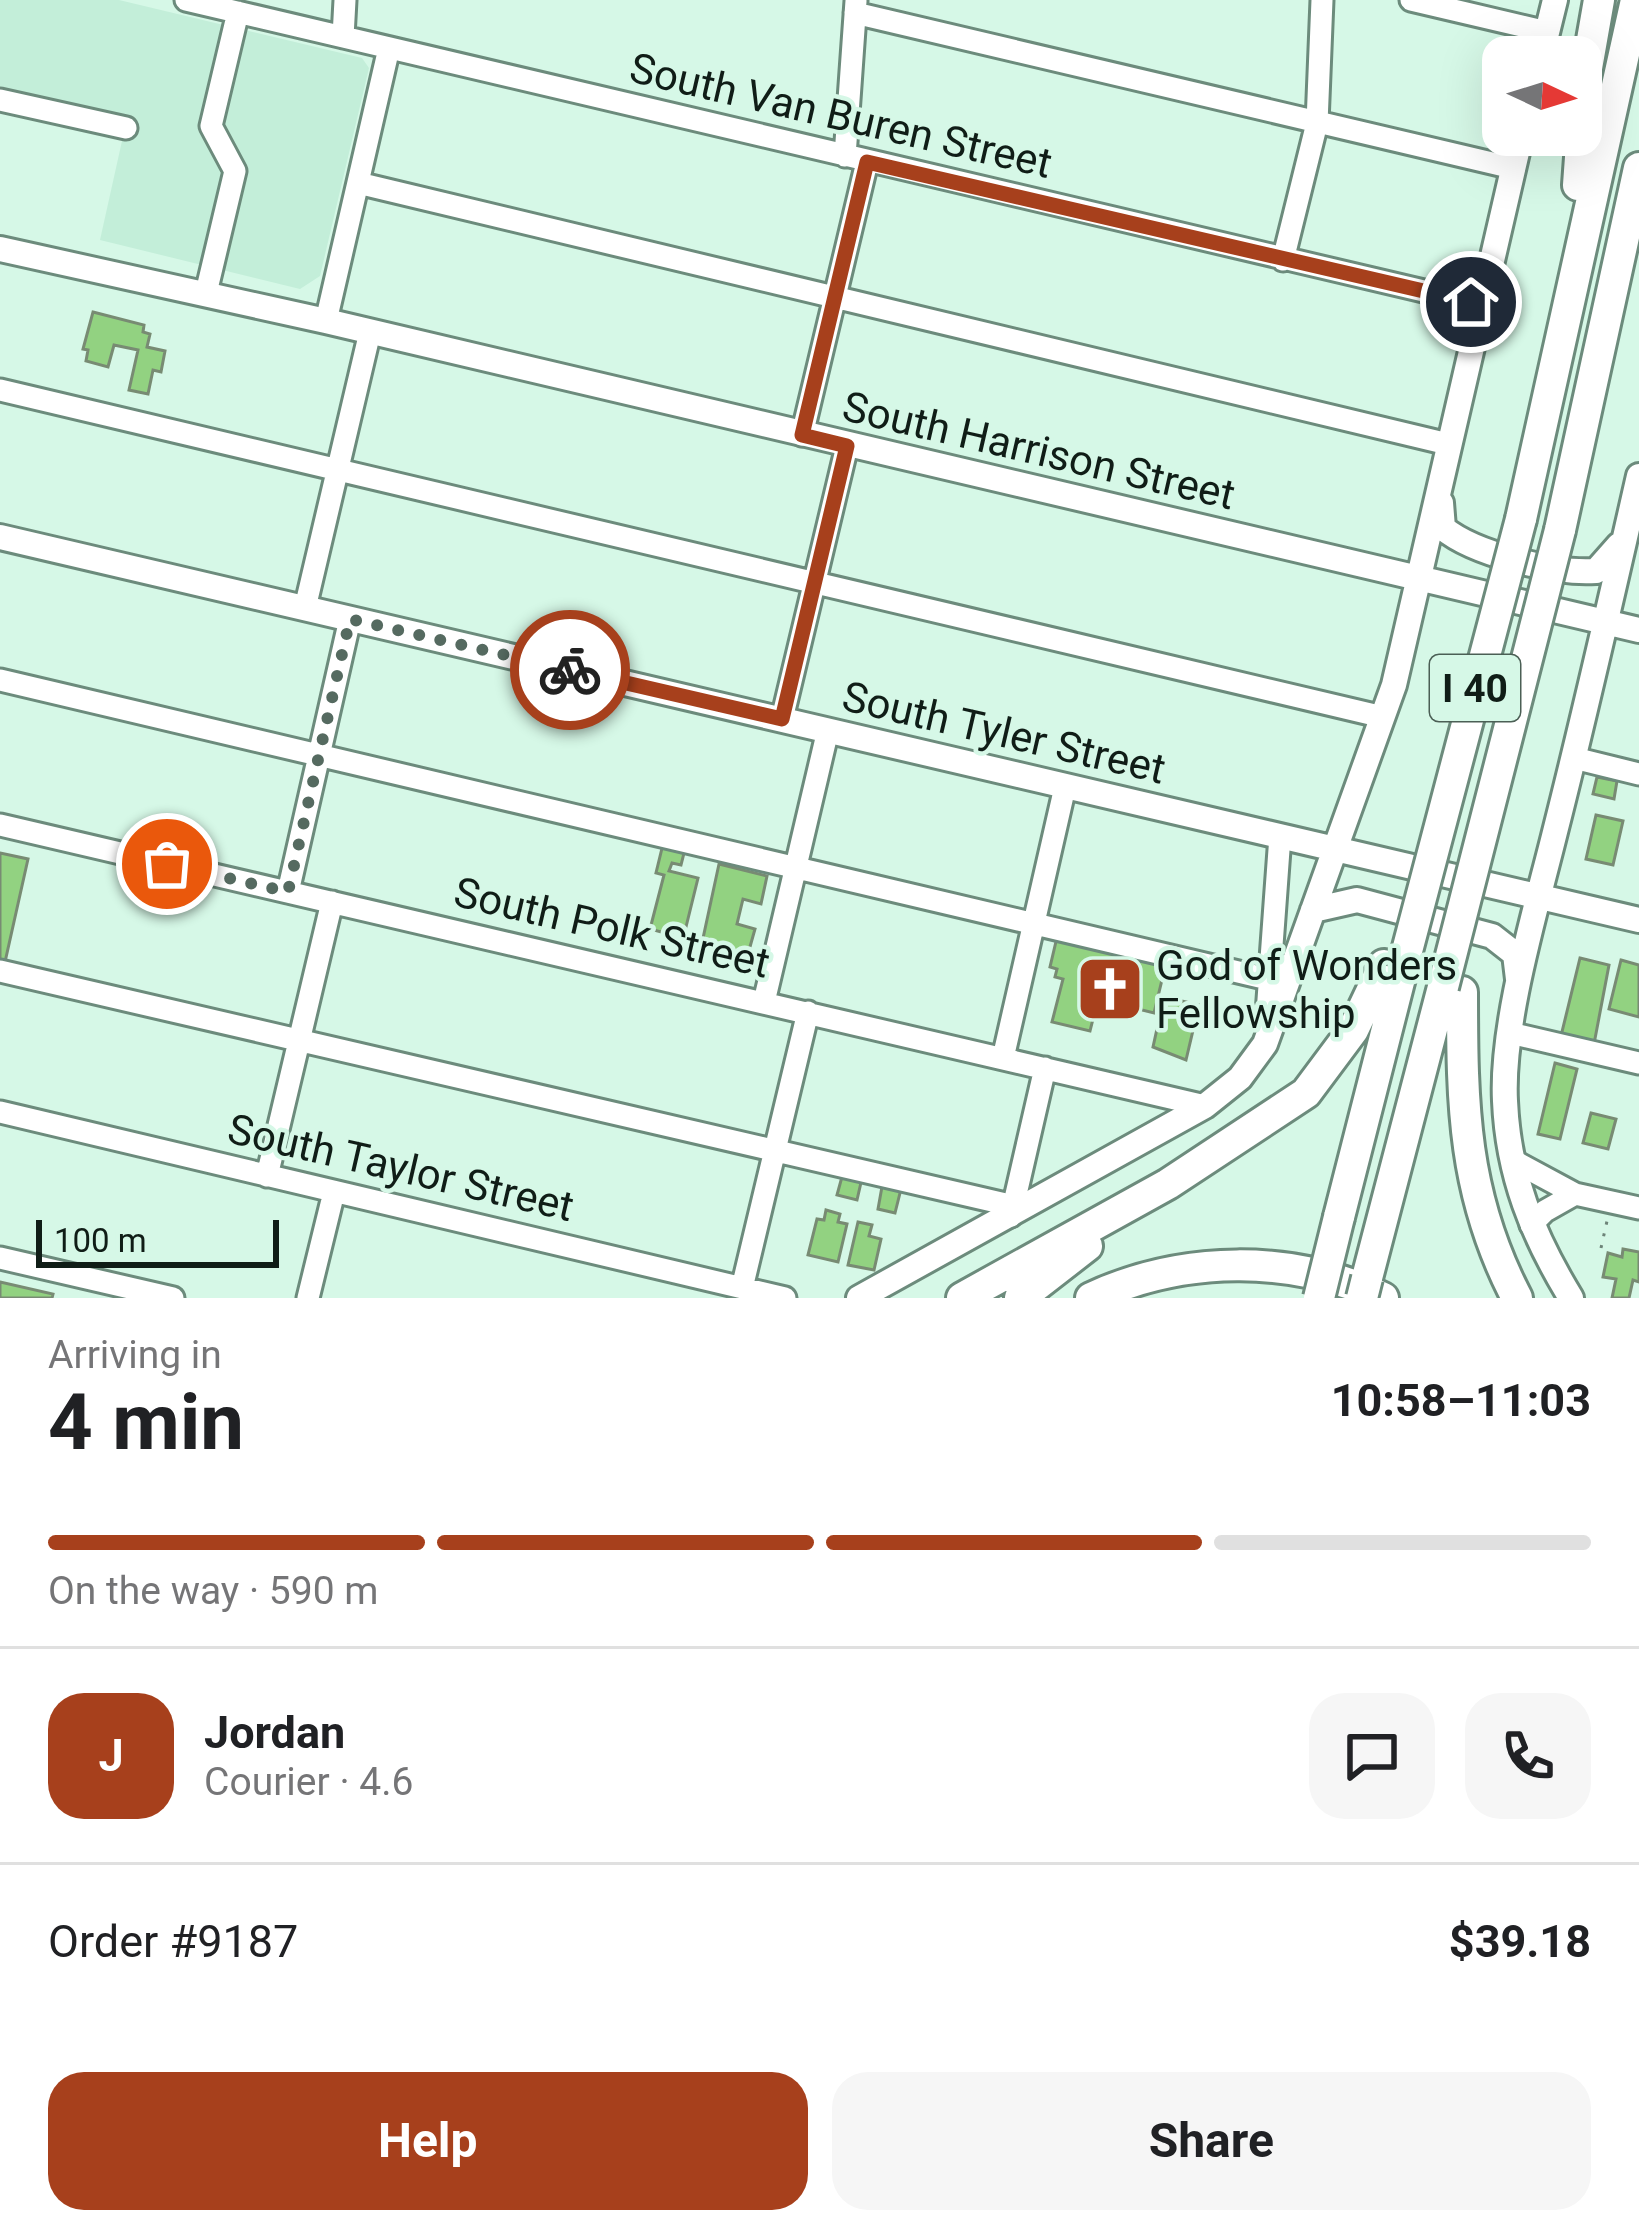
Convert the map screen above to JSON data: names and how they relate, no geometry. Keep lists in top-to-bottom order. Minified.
{"streets":{"highway":["I 40"],"main road":["South Harrison Street","South Tyler Street"],"street":["South Van Buren Street","South Polk Street","South Taylor Street"]},"places":{"church":["God of Wonders Fellowship"]},"scale_bar":"100 m","north":"right","page":{"scale":"100 m","heading":["4 min","Arriving in","10:58–11:03"],"panel":["Jordan","Courier · 4.6","Order #9187","$39.18"],"bar":"On the way · 590 m","round":"J","buttons":["Help","Share"]}}
